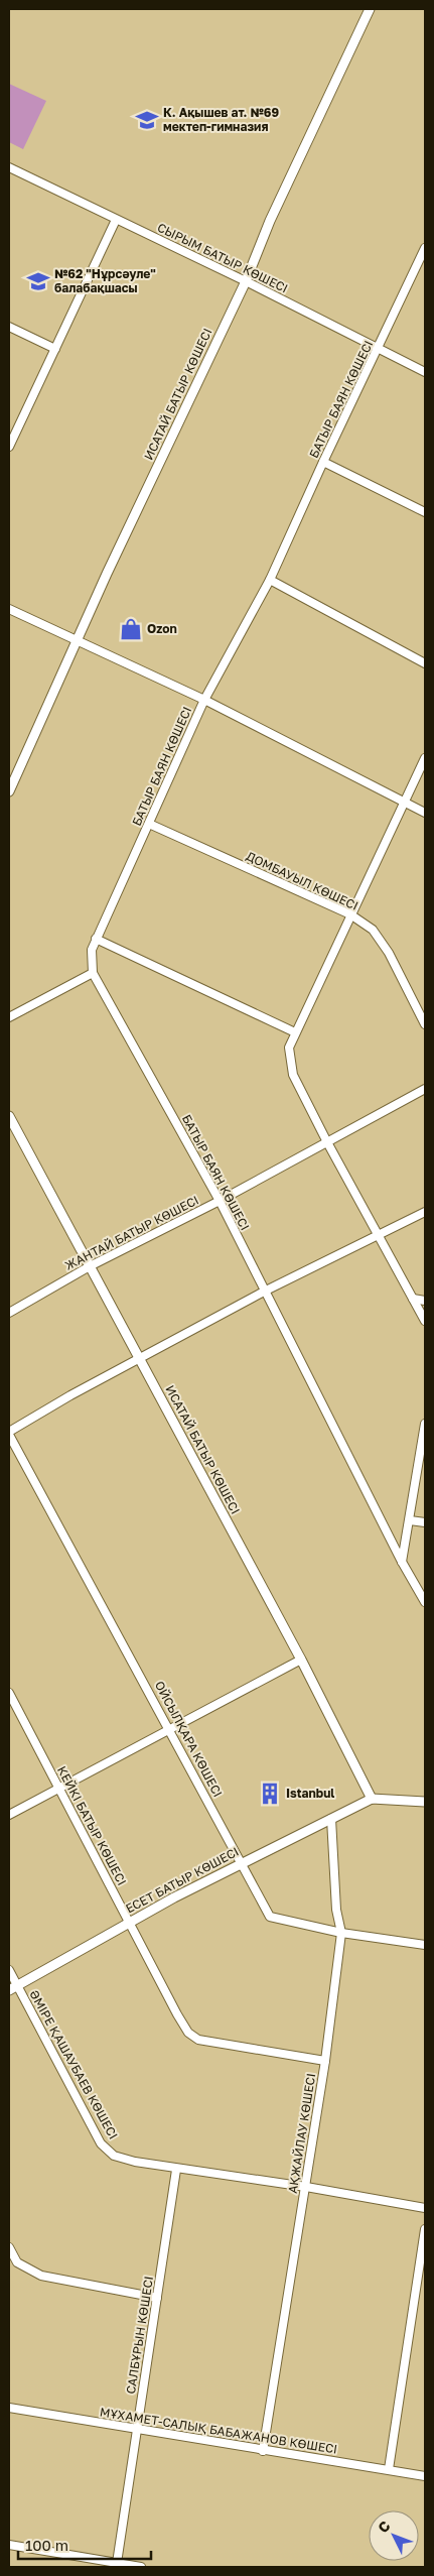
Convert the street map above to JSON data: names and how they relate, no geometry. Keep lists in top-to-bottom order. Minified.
{"streets":{"street":["СЫРЫМ БАТЫР КӨШЕСІ","ИСАТАЙ БАТЫР КӨШЕСІ","БАТЫР БАЯН КӨШЕСІ","ДОМБАУЫЛ КӨШЕСІ","ЖАНТАЙ БАТЫР КӨШЕСІ","ОЙСЫЛҚАРА КӨШЕСІ","КЕЙКІ БАТЫР КӨШЕСІ","ЕСЕТ БАТЫР КӨШЕСІ","ӘМІРЕ ҚАШАУБАЕВ КӨШЕСІ","АҚЖАЙЛАУ КӨШЕСІ","САЛБҰРЫН КӨШЕСІ","МҰХАМЕТ-САЛЫҚ БАБАЖАНОВ КӨШЕСІ"]},"crossings":[["СЫРЫМ БАТЫР КӨШЕСІ","ИСАТАЙ БАТЫР КӨШЕСІ"],["СЫРЫМ БАТЫР КӨШЕСІ","БАТЫР БАЯН КӨШЕСІ"],["ИСАТАЙ БАТЫР КӨШЕСІ","ЖАНТАЙ БАТЫР КӨШЕСІ"],["ИСАТАЙ БАТЫР КӨШЕСІ","ЕСЕТ БАТЫР КӨШЕСІ"],["БАТЫР БАЯН КӨШЕСІ","ДОМБАУЫЛ КӨШЕСІ"],["БАТЫР БАЯН КӨШЕСІ","ЖАНТАЙ БАТЫР КӨШЕСІ"],["ОЙСЫЛҚАРА КӨШЕСІ","ЕСЕТ БАТЫР КӨШЕСІ"],["ОЙСЫЛҚАРА КӨШЕСІ","АҚЖАЙЛАУ КӨШЕСІ"],["КЕЙКІ БАТЫР КӨШЕСІ","ЕСЕТ БАТЫР КӨШЕСІ"],["КЕЙКІ БАТЫР КӨШЕСІ","АҚЖАЙЛАУ КӨШЕСІ"],["ЕСЕТ БАТЫР КӨШЕСІ","ӘМІРЕ ҚАШАУБАЕВ КӨШЕСІ"],["ЕСЕТ БАТЫР КӨШЕСІ","АҚЖАЙЛАУ КӨШЕСІ"],["ӘМІРЕ ҚАШАУБАЕВ КӨШЕСІ","АҚЖАЙЛАУ КӨШЕСІ"],["ӘМІРЕ ҚАШАУБАЕВ КӨШЕСІ","САЛБҰРЫН КӨШЕСІ"],["АҚЖАЙЛАУ КӨШЕСІ","МҰХАМЕТ-САЛЫҚ БАБАЖАНОВ КӨШЕСІ"],["САЛБҰРЫН КӨШЕСІ","МҰХАМЕТ-САЛЫҚ БАБАЖАНОВ КӨШЕСІ"]],"places":{"school or university":["К. Ақышев ат. №69 мектеп-гимназия","№62 \"Нұрсәуле\" балабақшасы"],"shop":["Ozon"],"building":["Istanbul"]},"scale_bar":"100 m","north":"top left"}
